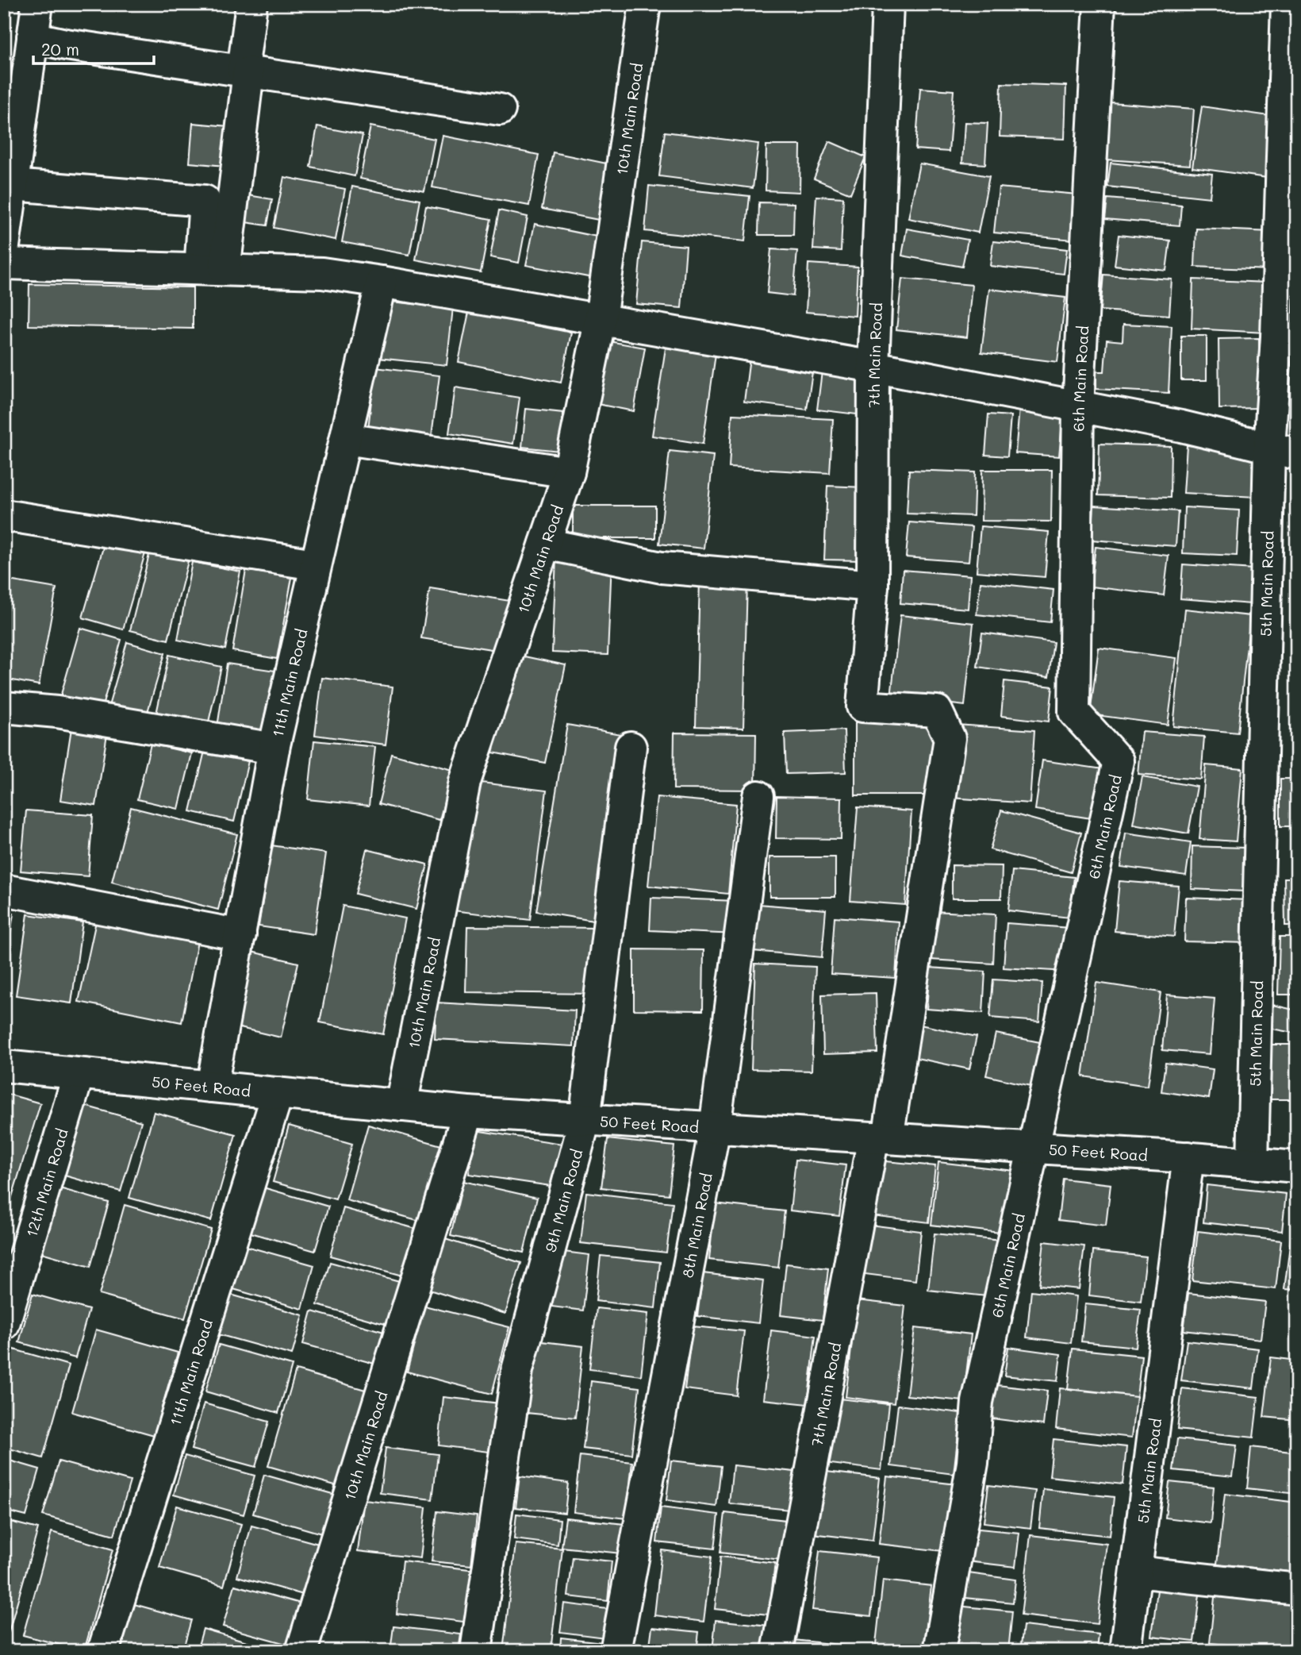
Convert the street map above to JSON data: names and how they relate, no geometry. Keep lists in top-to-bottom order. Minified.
{"streets":{"street":["10th Main Road","7th Main Road","6th Main Road","5th Main Road","11th Main Road","50 Feet Road","12th Main Road","9th Main Road","8th Main Road"]},"crossings":[["10th Main Road","50 Feet Road"],["7th Main Road","50 Feet Road"],["6th Main Road","50 Feet Road"],["5th Main Road","50 Feet Road"],["11th Main Road","50 Feet Road"],["50 Feet Road","12th Main Road"],["50 Feet Road","9th Main Road"],["50 Feet Road","8th Main Road"]],"scale_bar":"20 m"}
